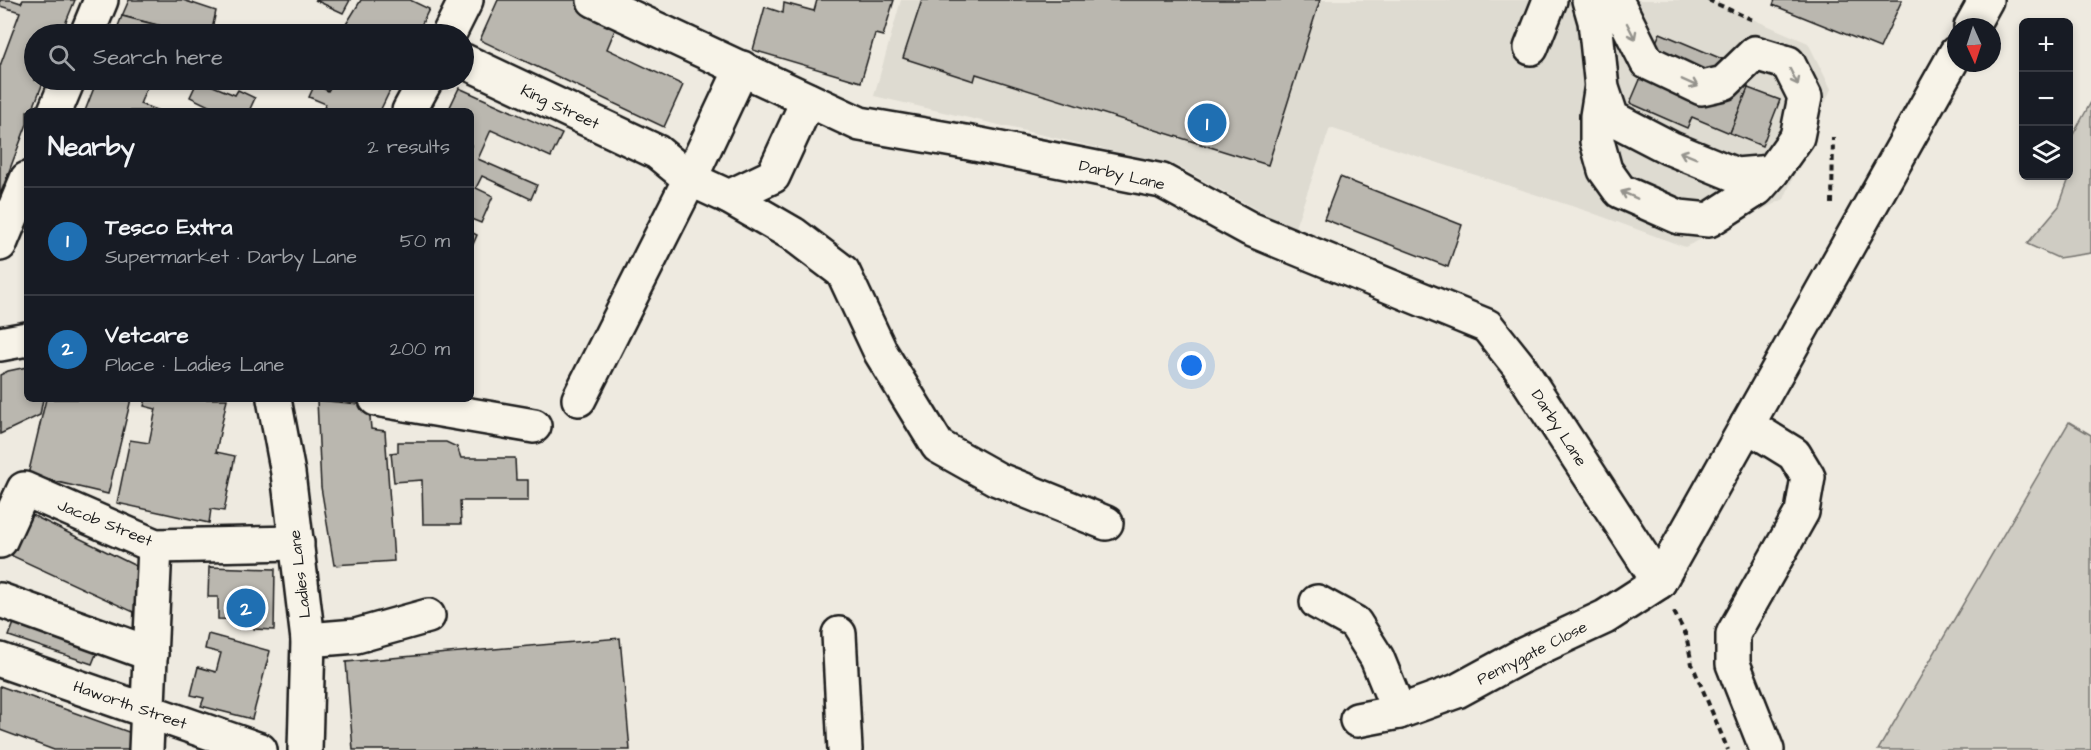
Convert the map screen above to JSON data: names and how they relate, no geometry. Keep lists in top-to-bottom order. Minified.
{"streets":{"main road":["King Street","Darby Lane","Jacob Street","Ladies Lane","Pennygate Close","Haworth Street"]},"crossings":[["Darby Lane","Pennygate Close"],["Jacob Street","Ladies Lane"]],"north":"bottom","page":{"map_buttons":["+","−"],"search":"Search here","pins":["1","2"],"heading":["Nearby","2 results"],"list":[{"mark":"1","name":"Tesco Extra","note":"Supermarket · Darby Lane","value":"50 m"},{"mark":"2","name":"Vetcare","note":"Place · Ladies Lane","value":"200 m"}]}}
